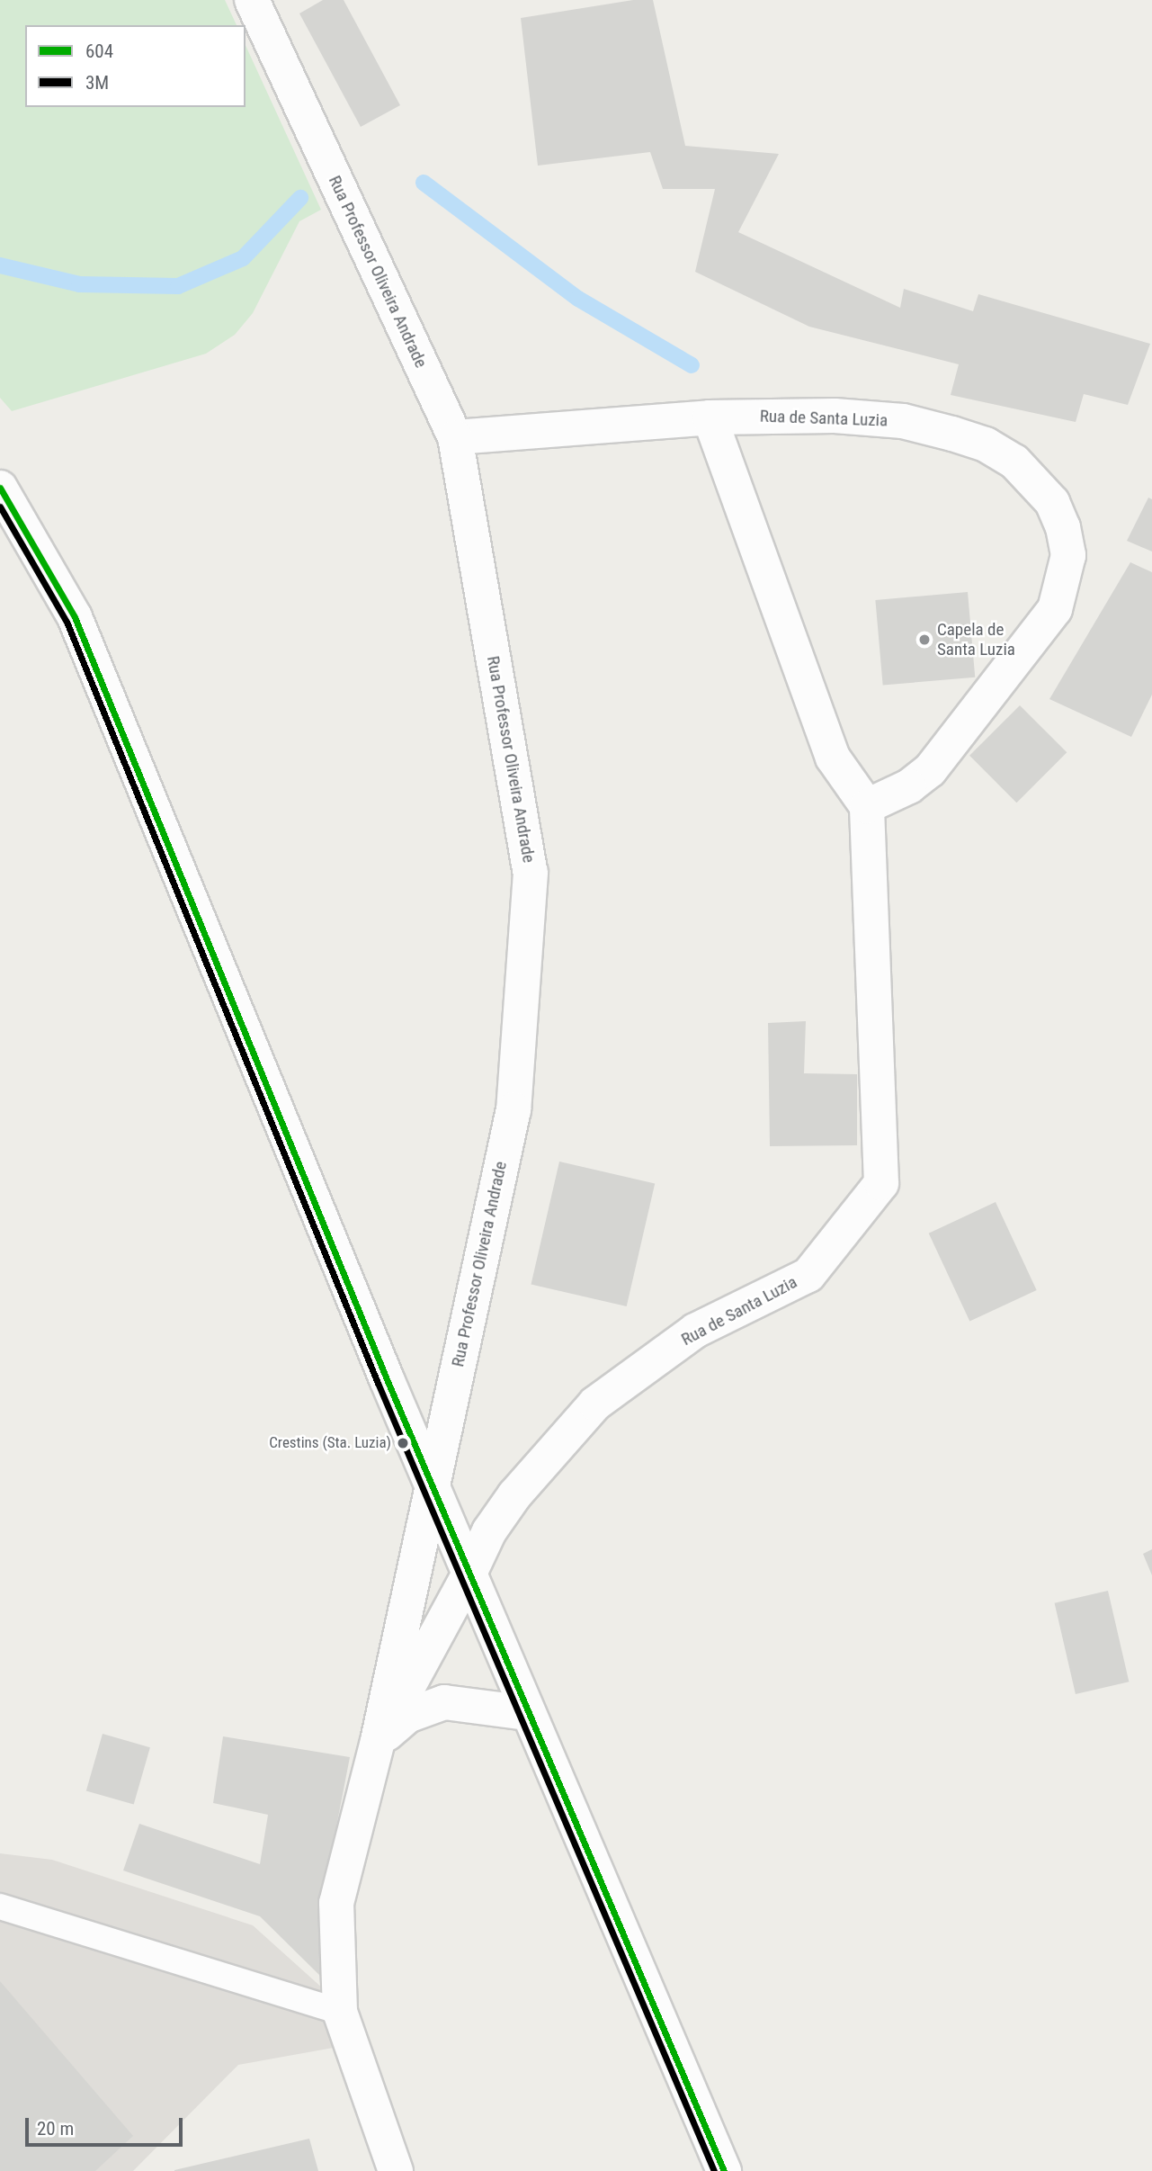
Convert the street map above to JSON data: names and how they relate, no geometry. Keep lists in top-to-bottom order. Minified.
{"streets":{"street":["Rua Professor Oliveira Andrade","Rua de Santa Luzia"]},"crossings":[["Rua Professor Oliveira Andrade","Rua de Santa Luzia"]],"places":["Capela de Santa Luzia","Crestins (Sta. Luzia)"],"lines":["transit line 604","transit line 3M"],"legend":["604","3M"],"scale_bar":"20 m"}
